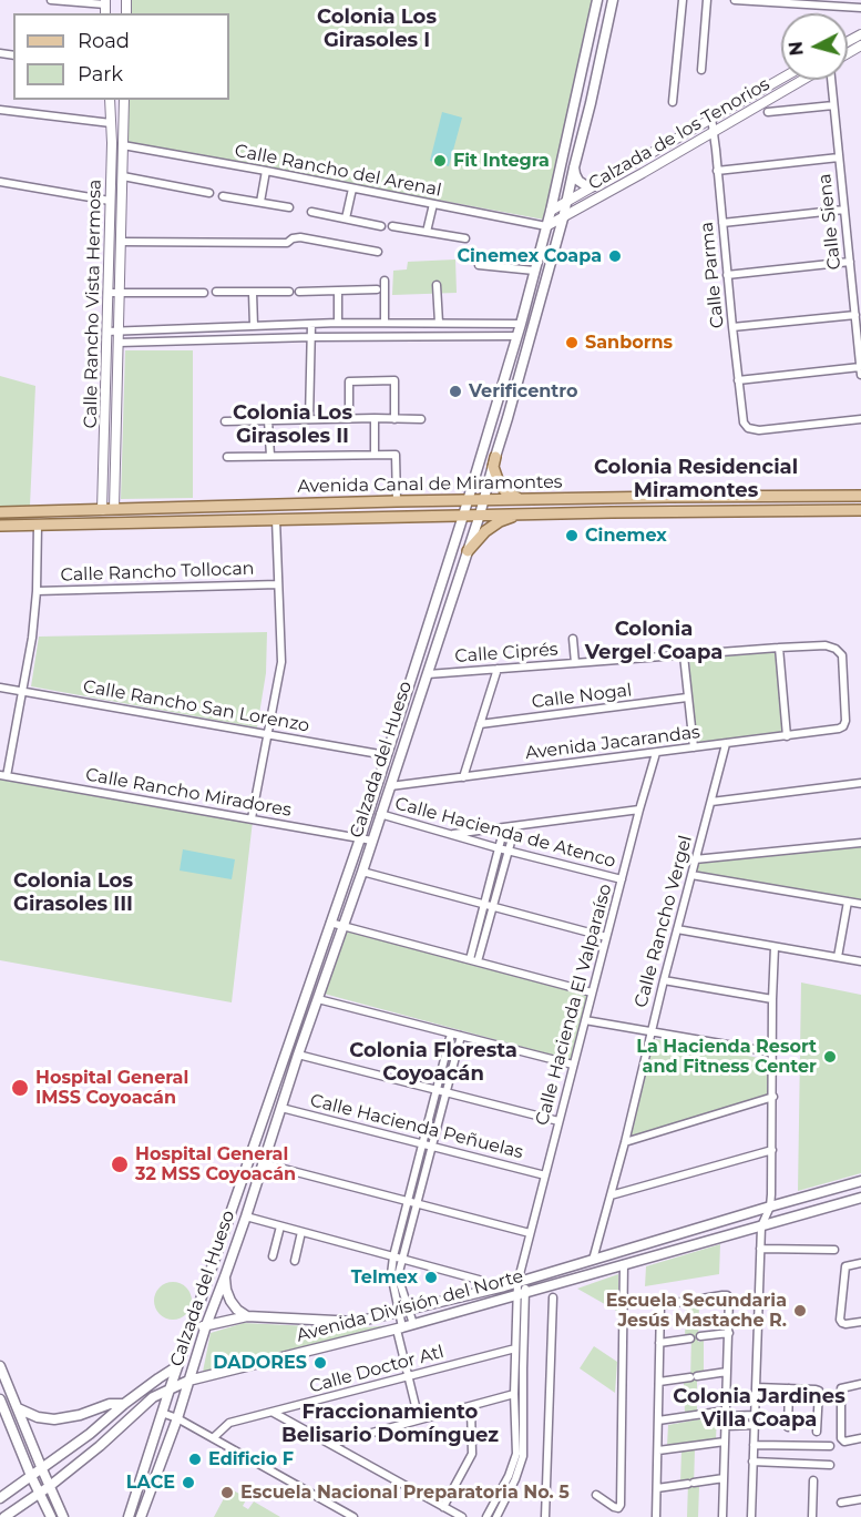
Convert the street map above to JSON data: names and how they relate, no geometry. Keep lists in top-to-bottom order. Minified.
{"streets":{"main road":["Avenida Canal de Miramontes","Calzada del Hueso","Avenida División del Norte"],"street":["Calzada de los Tenorios","Calle Rancho del Arenal","Calle Siena","Calle Parma","Calle Rancho Vista Hermosa","Calle Rancho Tollocan","Calle Ciprés","Calle Nogal","Calle Rancho San Lorenzo","Avenida Jacarandas","Calle Rancho Miradores","Calle Hacienda de Atenco","Calle Rancho Vergel","Calle Hacienda El Valparaíso","Calle Hacienda Peñuelas","Calle Doctor Atl"]},"crossings":[["Calzada de los Tenorios","Calle Rancho del Arenal"],["Calzada de los Tenorios","Calle Parma"],["Calzada de los Tenorios","Calzada del Hueso"],["Calle Rancho del Arenal","Calle Rancho Vista Hermosa"],["Calle Rancho del Arenal","Calzada del Hueso"],["Calle Rancho Vista Hermosa","Avenida Canal de Miramontes"],["Avenida Canal de Miramontes","Calzada del Hueso"],["Calle Ciprés","Avenida Jacarandas"],["Calle Ciprés","Calzada del Hueso"],["Calle Rancho San Lorenzo","Calzada del Hueso"],["Avenida Jacarandas","Calzada del Hueso"],["Avenida Jacarandas","Calle Rancho Vergel"],["Avenida Jacarandas","Calle Hacienda El Valparaíso"],["Calzada del Hueso","Calle Rancho Miradores"],["Calzada del Hueso","Calle Hacienda de Atenco"],["Calzada del Hueso","Calle Hacienda Peñuelas"],["Calzada del Hueso","Avenida División del Norte"],["Calle Hacienda de Atenco","Calle Hacienda El Valparaíso"],["Calle Rancho Vergel","Avenida División del Norte"],["Calle Hacienda El Valparaíso","Calle Hacienda Peñuelas"],["Calle Hacienda El Valparaíso","Avenida División del Norte"]],"districts":["Colonia Los Girasoles I","Colonia Los Girasoles II","Colonia Residencial Miramontes","Colonia Vergel Coapa","Colonia Los Girasoles III","Colonia Floresta Coyoacán","Colonia Jardines Villa Coapa","Fraccionamiento Belisario Domínguez"],"places":["Fit Integra","Cinemex Coapa","Sanborns","Verificentro","Cinemex","La Hacienda Resort and Fitness Center","Hospital General IMSS Coyoacán","Hospital General 32 MSS Coyoacán","Telmex","Escuela Secundaria Jesús Mastache R.","DADORES","Edificio F","LACE","Escuela Nacional Preparatoria No. 5"],"legend":["Road","Park"],"north":"left"}
